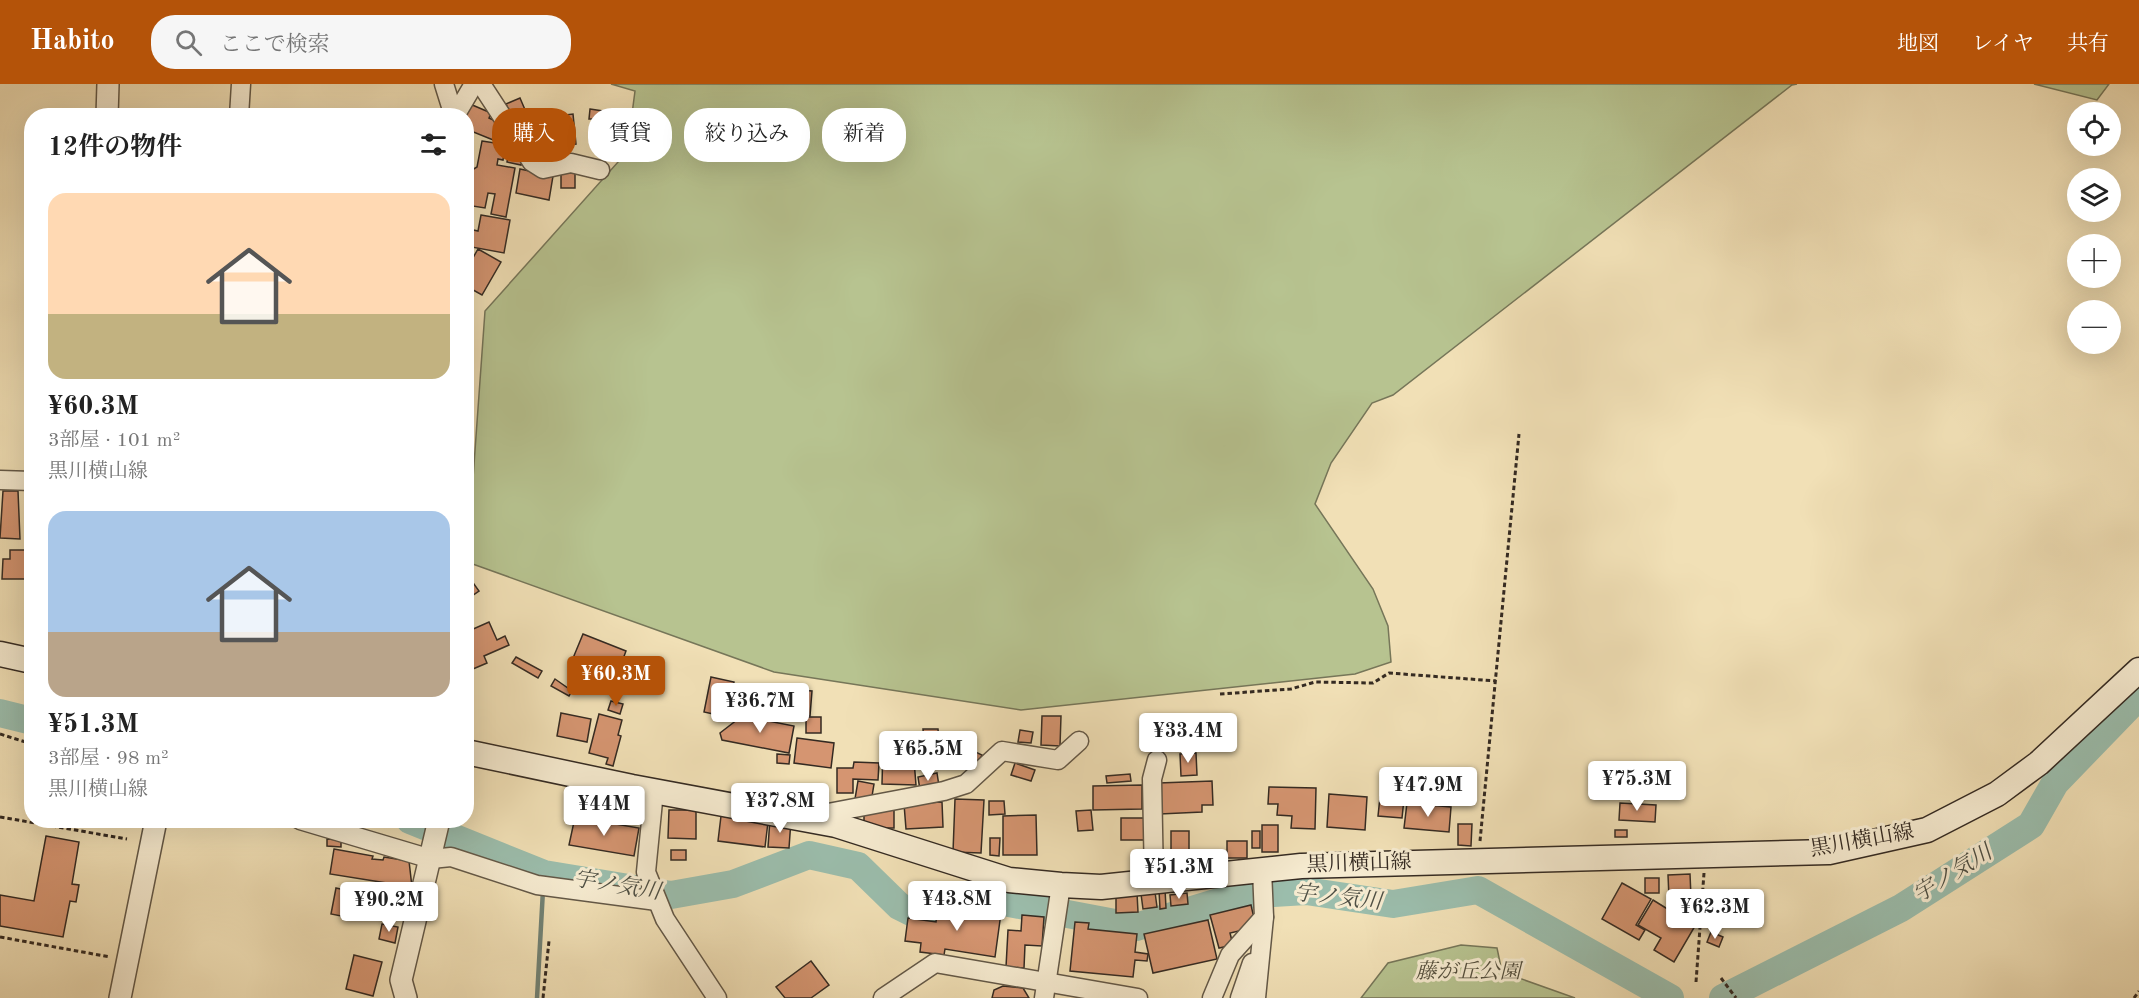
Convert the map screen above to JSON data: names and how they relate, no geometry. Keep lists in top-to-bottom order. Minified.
{"streets":{"main road":["黒川横山線"]},"water":["宇ノ気川"],"parks":["藤が丘公園"],"page":{"header":"Habito","search":"ここで検索","nav":["地図","レイヤ","共有"],"map_buttons":["+","−"],"chip":["購入","賃貸","絞り込み","新着"],"heading":"12件の物件","list":[{"name":"¥60.3M","note":"3部屋 · 101 m² · 黒川横山線"},{"name":"¥51.3M","note":"3部屋 · 98 m² · 黒川横山線"}],"price":["¥60.3M","¥36.7M","¥33.4M","¥65.5M","¥75.3M","¥47.9M","¥37.8M","¥44M","¥51.3M","¥43.8M","¥90.2M","¥62.3M"]}}
